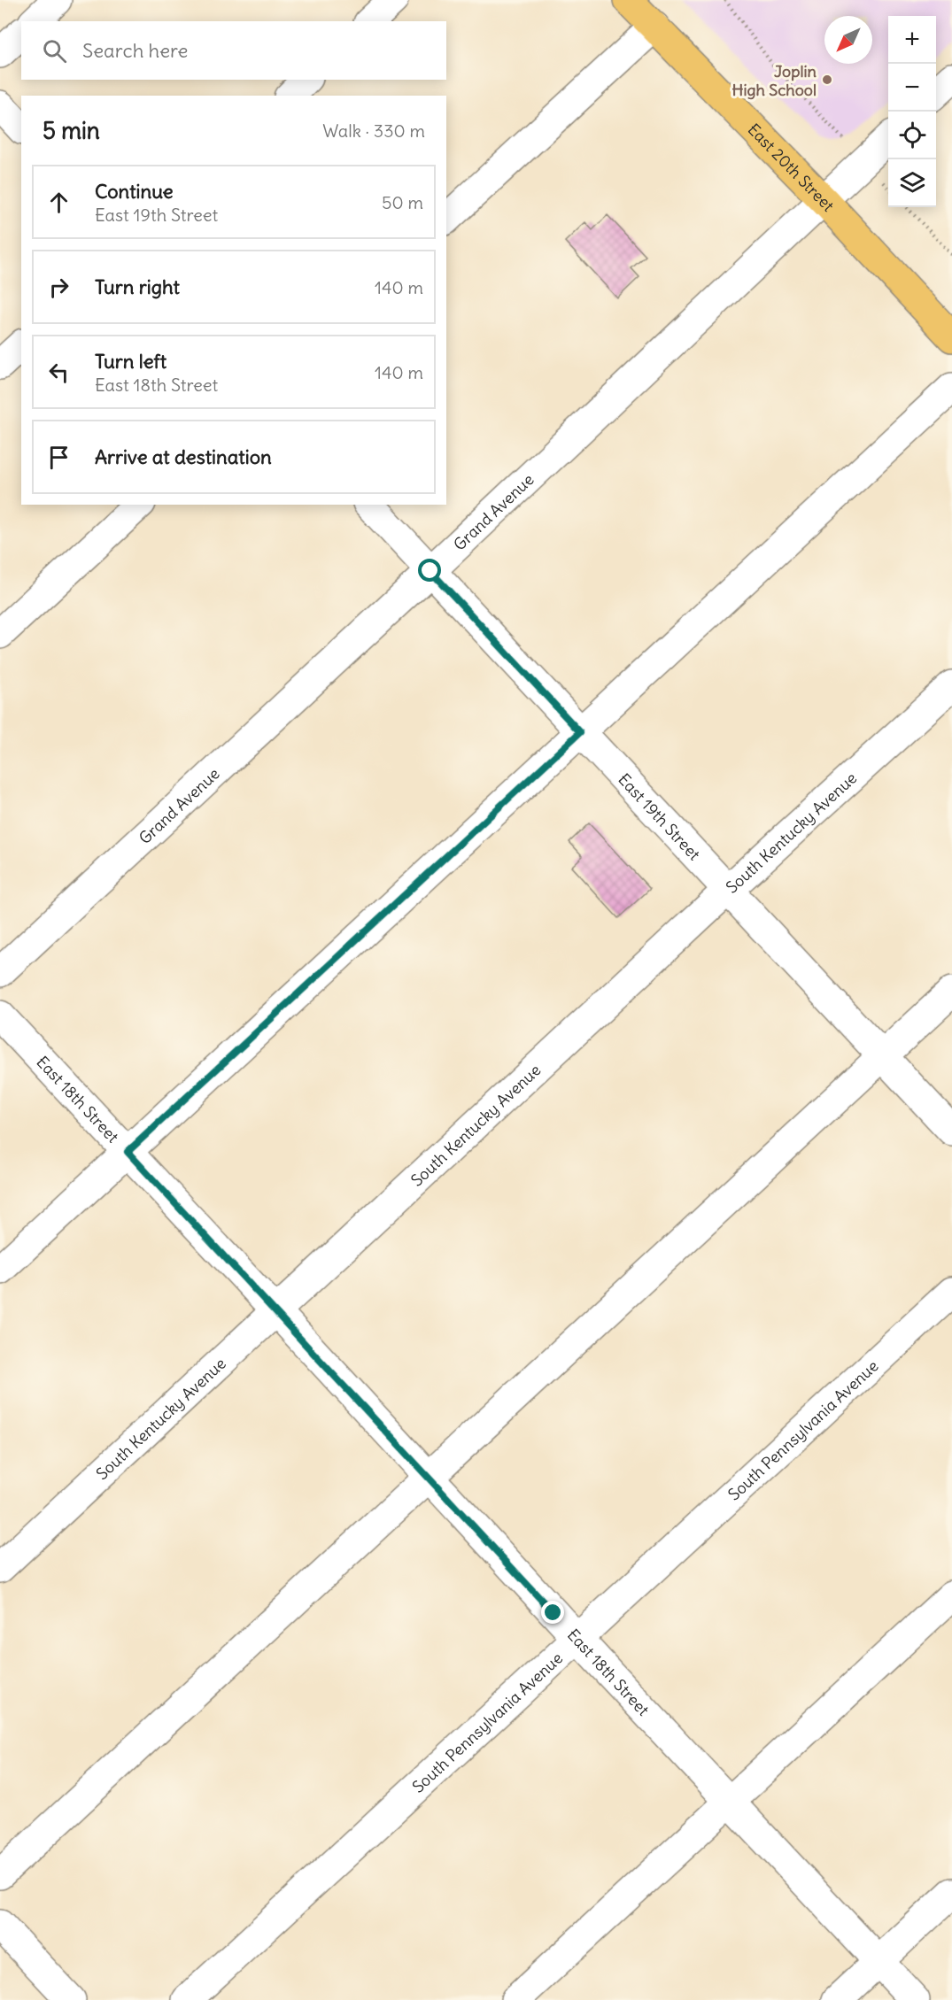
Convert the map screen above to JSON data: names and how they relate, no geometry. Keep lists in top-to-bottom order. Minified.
{"streets":{"main road":["East 20th Street"],"street":["Grand Avenue","East 19th Street","South Kentucky Avenue","East 18th Street","South Pennsylvania Avenue"]},"crossings":[["East 20th Street","Grand Avenue"],["Grand Avenue","East 19th Street"],["East 19th Street","South Kentucky Avenue"],["South Kentucky Avenue","East 18th Street"],["East 18th Street","South Pennsylvania Avenue"]],"places":["Joplin High School"],"north":"bottom left","page":{"map_buttons":["+","−"],"search":"Search here","heading":["5 min","Walk · 330 m"],"list":[["Continue","East 19th Street","50 m"],["Turn right","140 m"],["Turn left","East 18th Street","140 m"],"Arrive at destination"]}}
